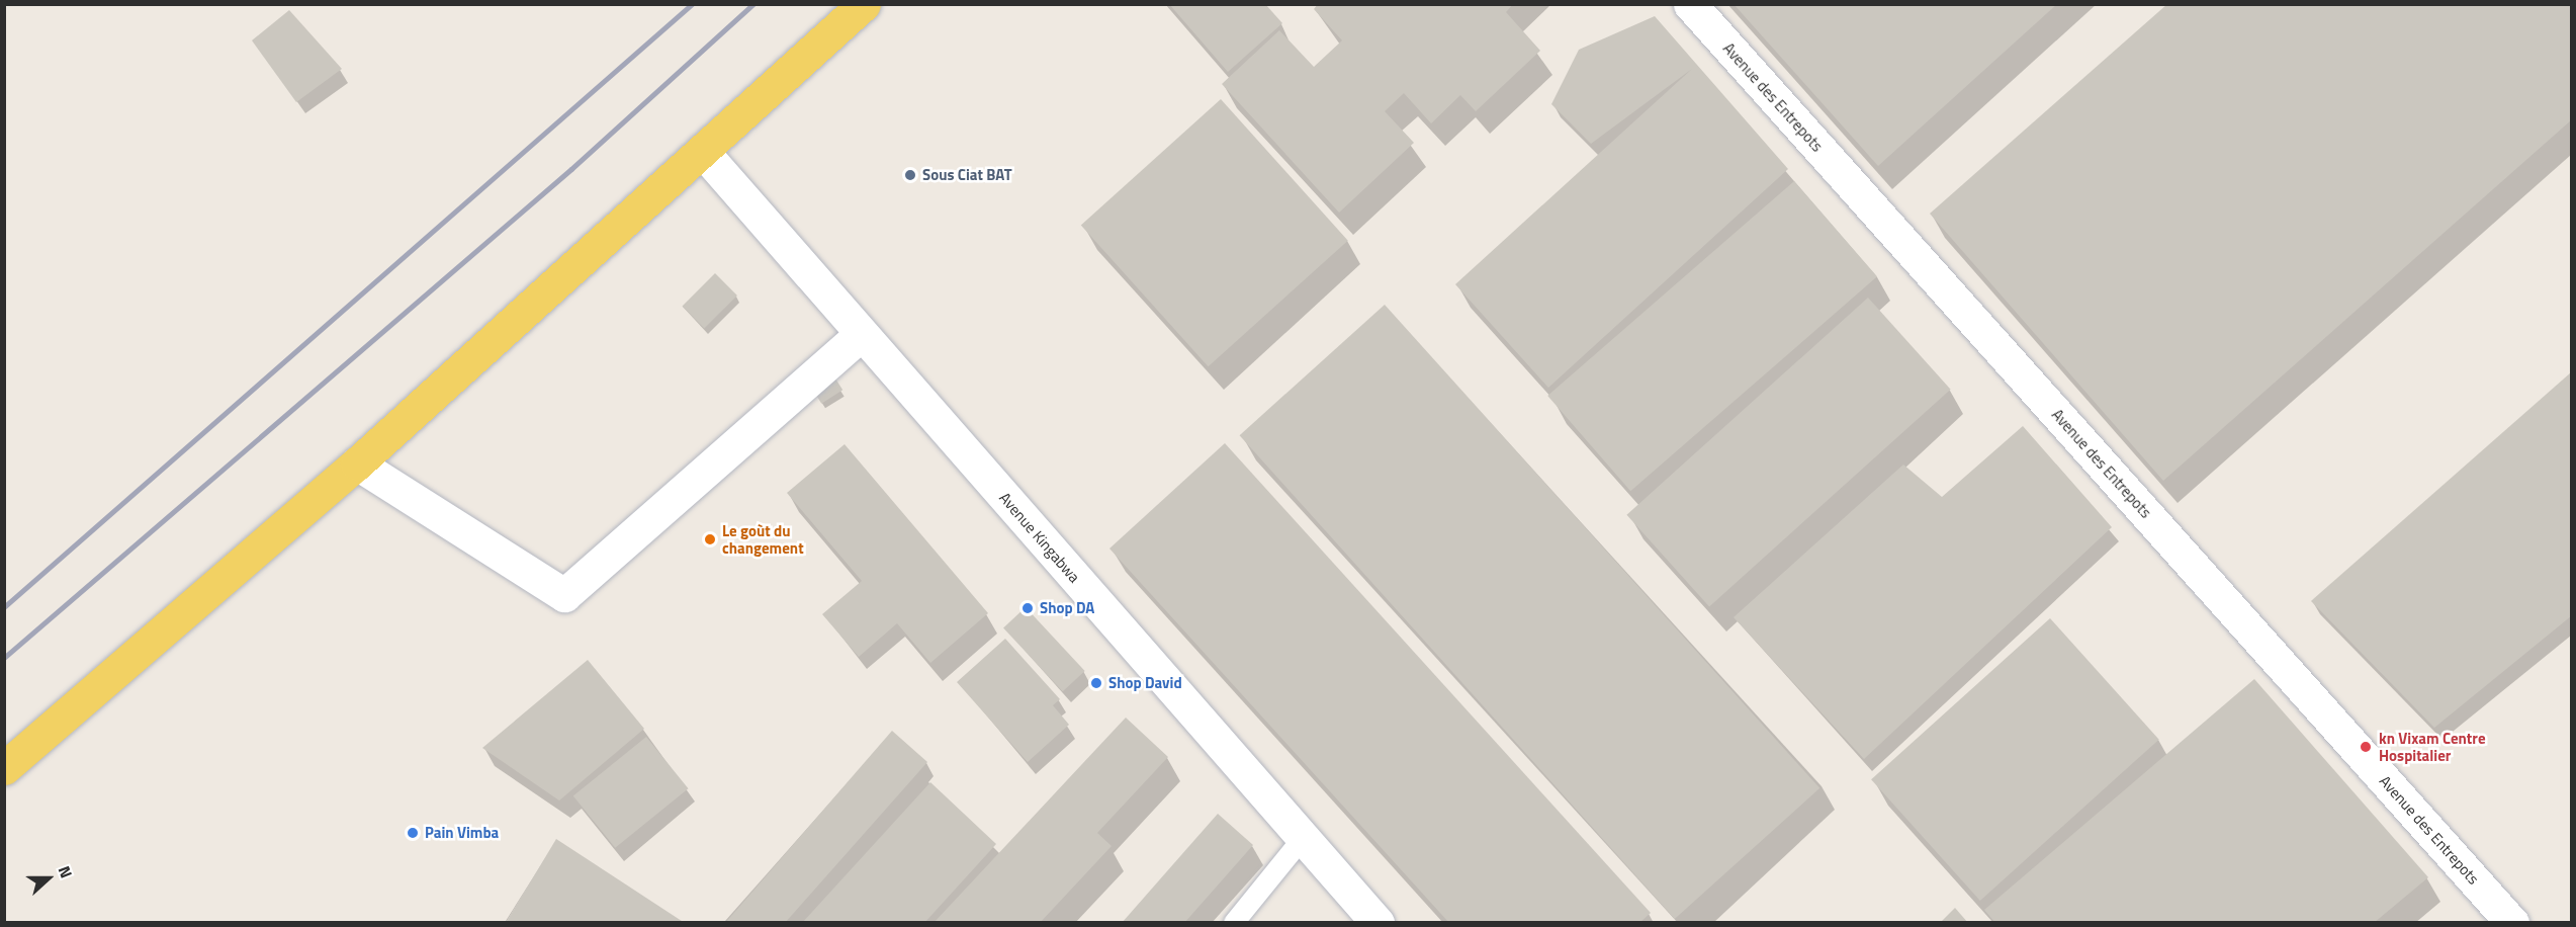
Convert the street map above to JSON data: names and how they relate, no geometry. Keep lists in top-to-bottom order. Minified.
{"streets":{"street":["Avenue des Entrepots","Avenue Kingabwa"]},"places":["Sous Ciat BAT","Le goùt du changement","Shop DA","Shop David","kn Vixam Centre Hospitalier","Pain Vimba"],"north":"right"}
